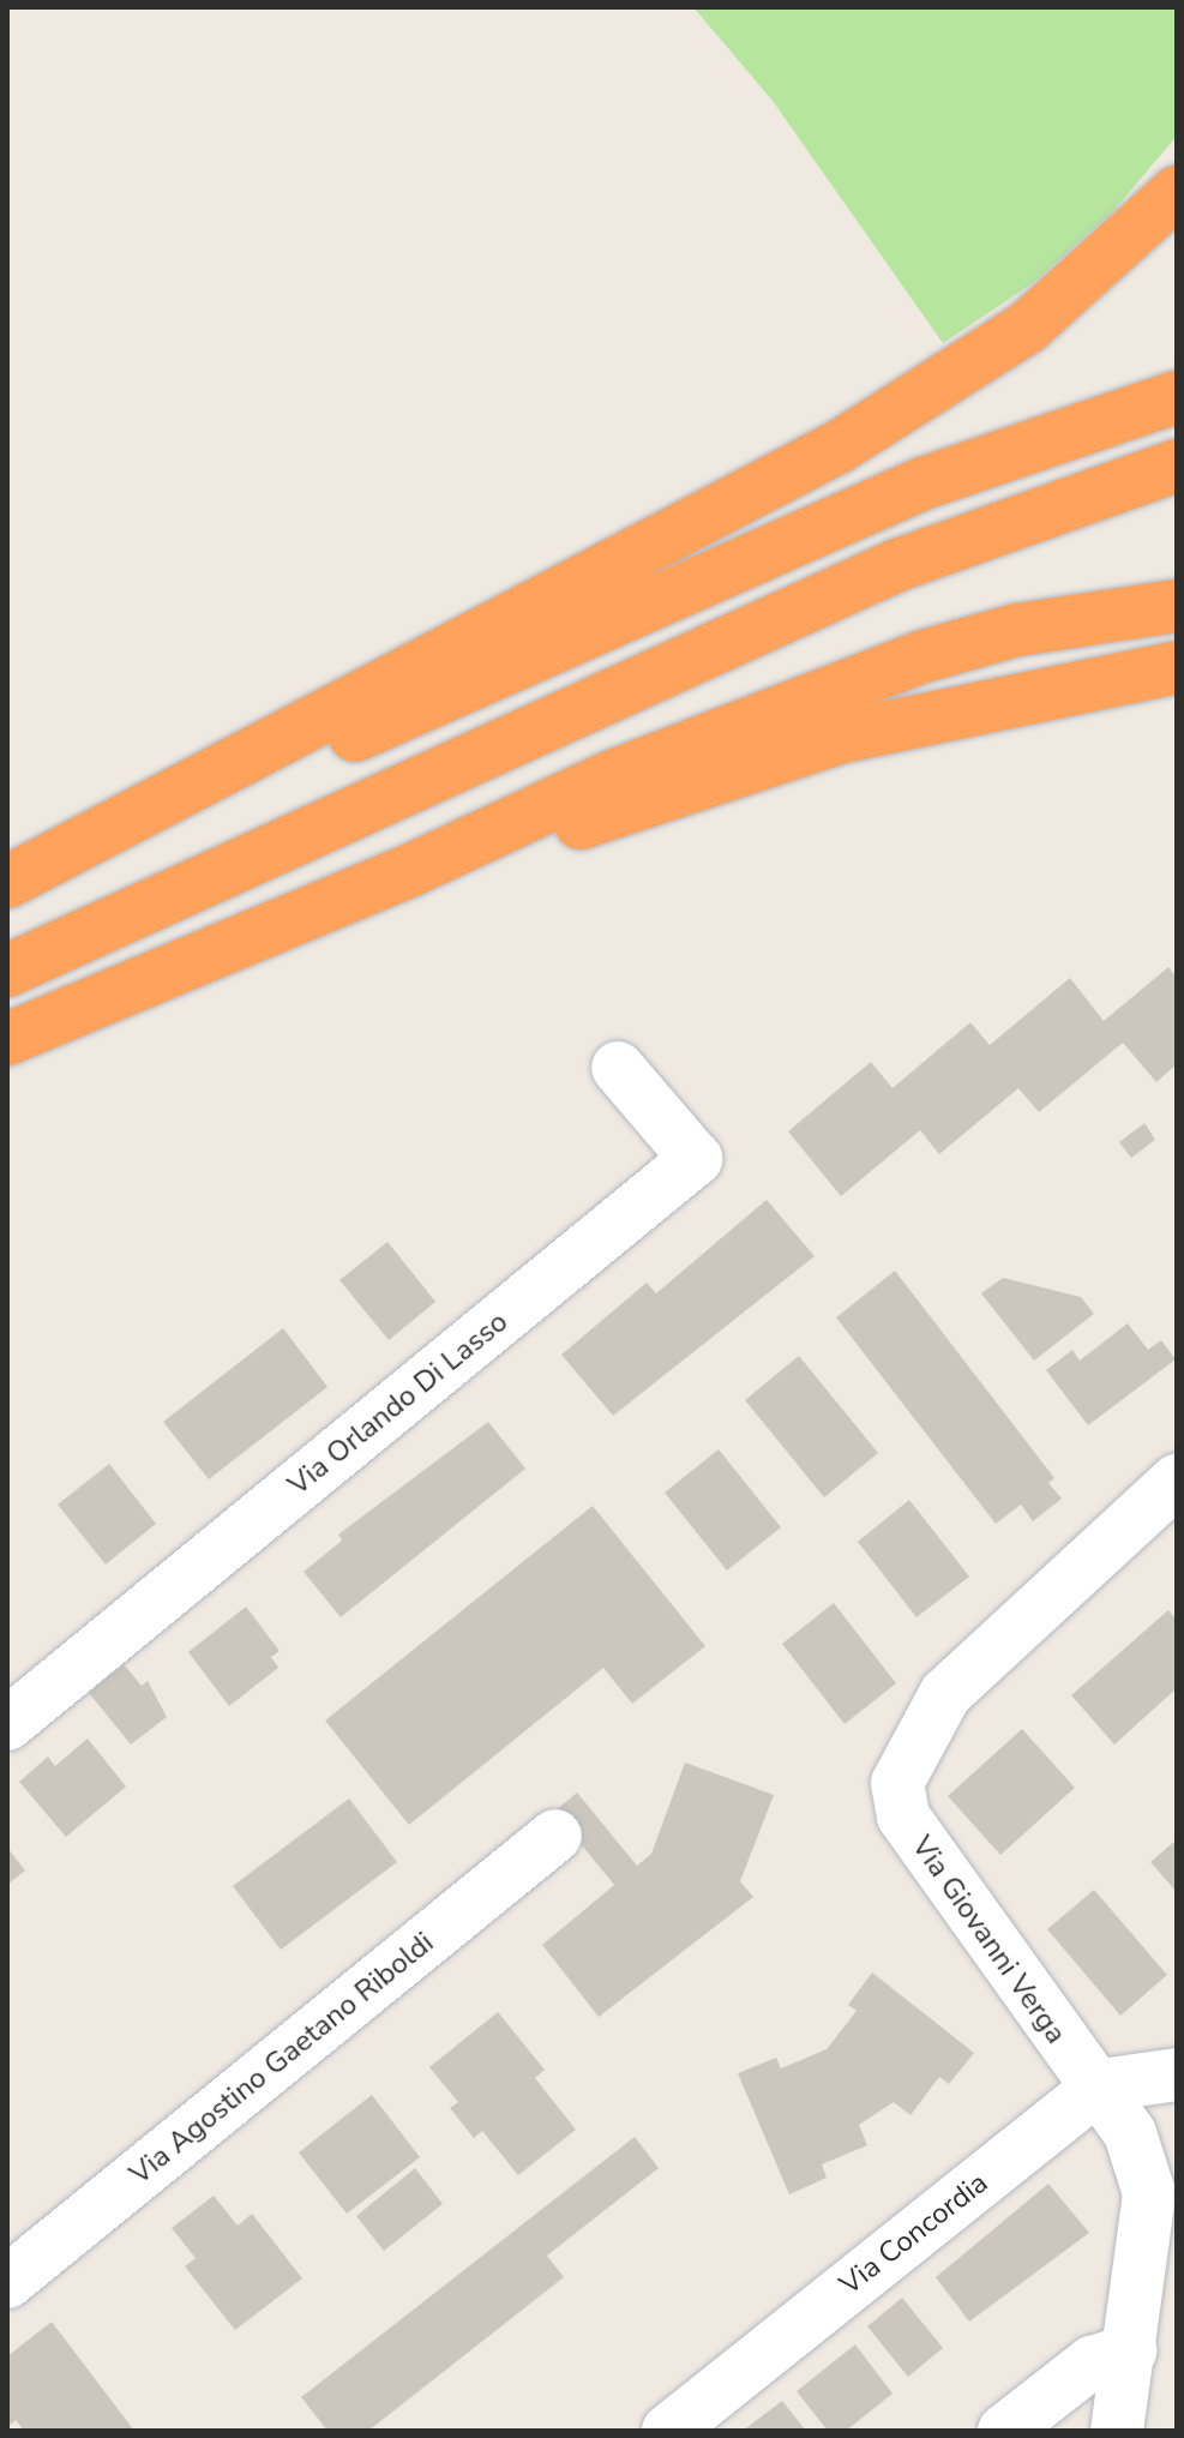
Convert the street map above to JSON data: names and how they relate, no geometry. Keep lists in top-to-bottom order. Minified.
{"streets":{"street":["Via Orlando Di Lasso","Via Giovanni Verga","Via Agostino Gaetano Riboldi","Via Concordia"]},"crossings":[["Via Giovanni Verga","Via Concordia"]]}
